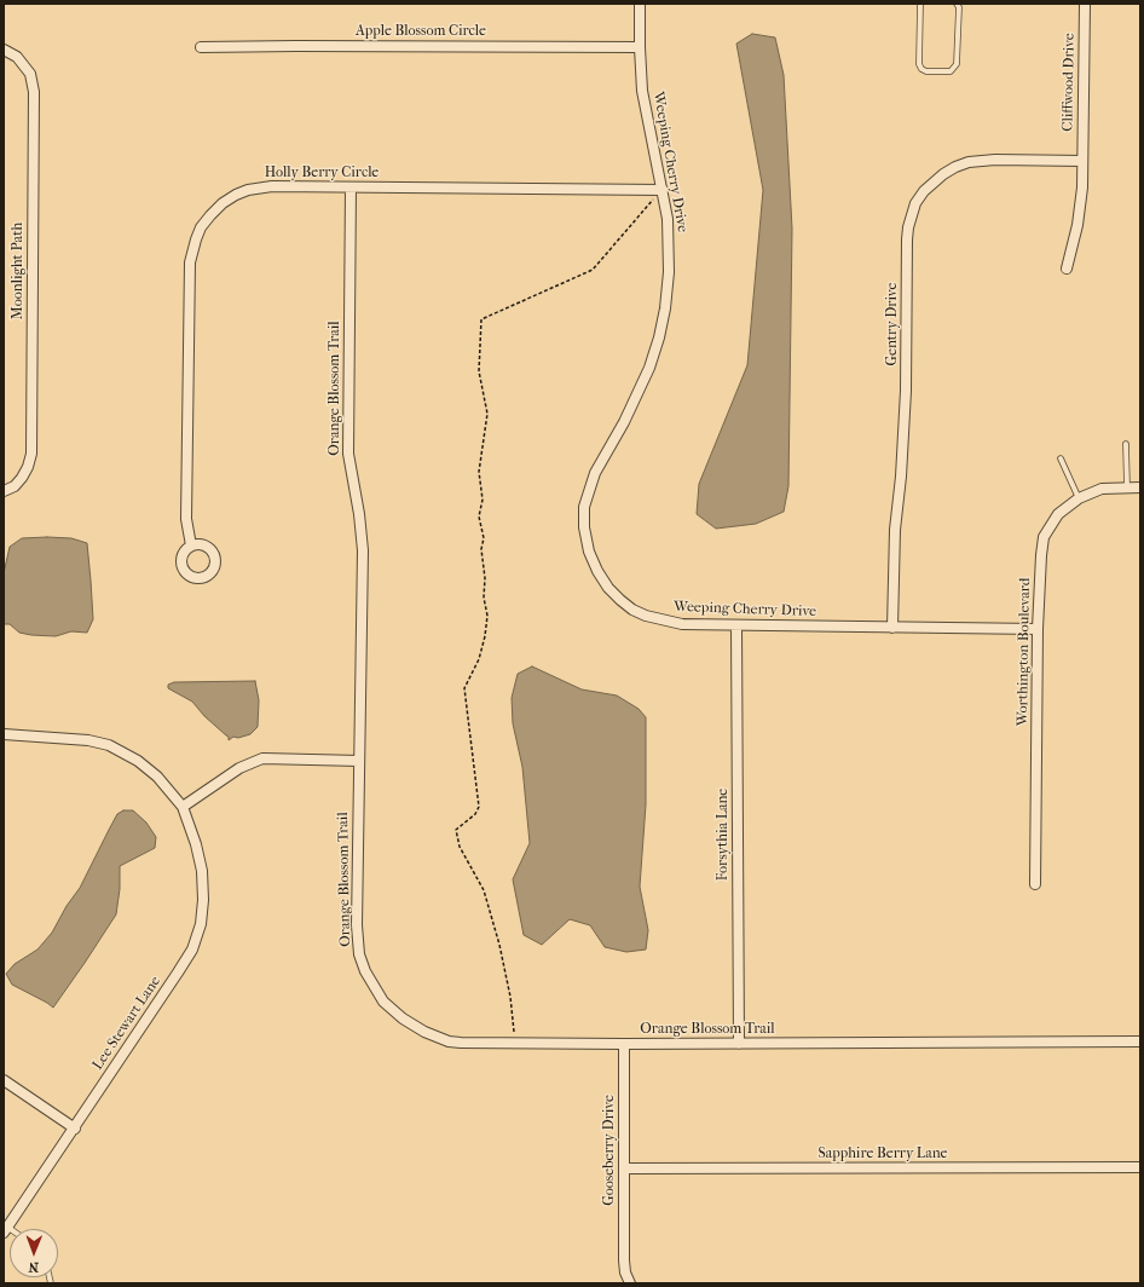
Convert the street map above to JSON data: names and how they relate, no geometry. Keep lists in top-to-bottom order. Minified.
{"streets":{"street":["Apple Blossom Circle","Cliffwood Drive","Weeping Cherry Drive","Holly Berry Circle","Moonlight Path","Gentry Drive","Orange Blossom Trail","Worthington Boulevard","Forsythia Lane","Lee Stewart Lane","Gooseberry Drive","Sapphire Berry Lane"]},"crossings":[["Apple Blossom Circle","Weeping Cherry Drive"],["Cliffwood Drive","Gentry Drive"],["Weeping Cherry Drive","Holly Berry Circle"],["Weeping Cherry Drive","Gentry Drive"],["Weeping Cherry Drive","Worthington Boulevard"],["Weeping Cherry Drive","Forsythia Lane"],["Holly Berry Circle","Orange Blossom Trail"],["Orange Blossom Trail","Forsythia Lane"],["Orange Blossom Trail","Gooseberry Drive"],["Gooseberry Drive","Sapphire Berry Lane"]],"north":"bottom"}
